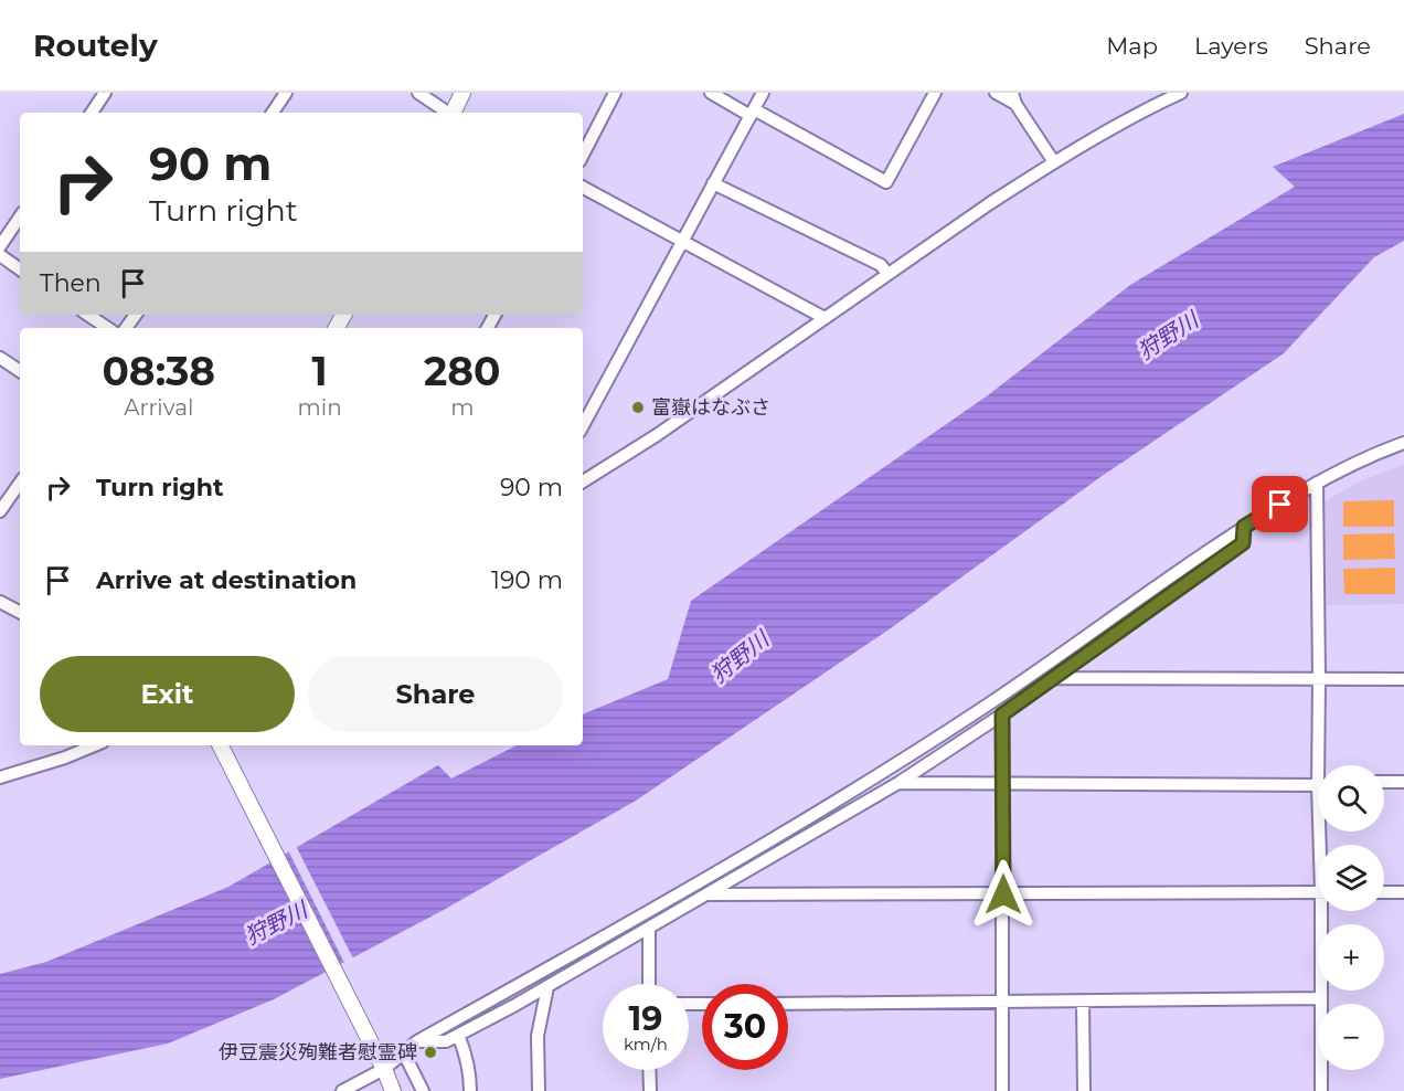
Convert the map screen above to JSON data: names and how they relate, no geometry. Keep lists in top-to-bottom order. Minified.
{"water":["狩野川"],"places":["富嶽はなぶさ","伊豆震災殉難者慰霊碑"],"page":{"header":"Routely","nav":["Map","Layers","Share"],"turn":["90 m","Turn right"],"then":"Then","eta":["08:38","Arrival","1","min","280","m"],"list":[{"name":"Turn right","value":"90 m"},{"name":"Arrive at destination","value":"190 m"}],"buttons":["Exit","Share"],"map_buttons":["+","−"],"speed":"19 km/h","limit":"30"}}
